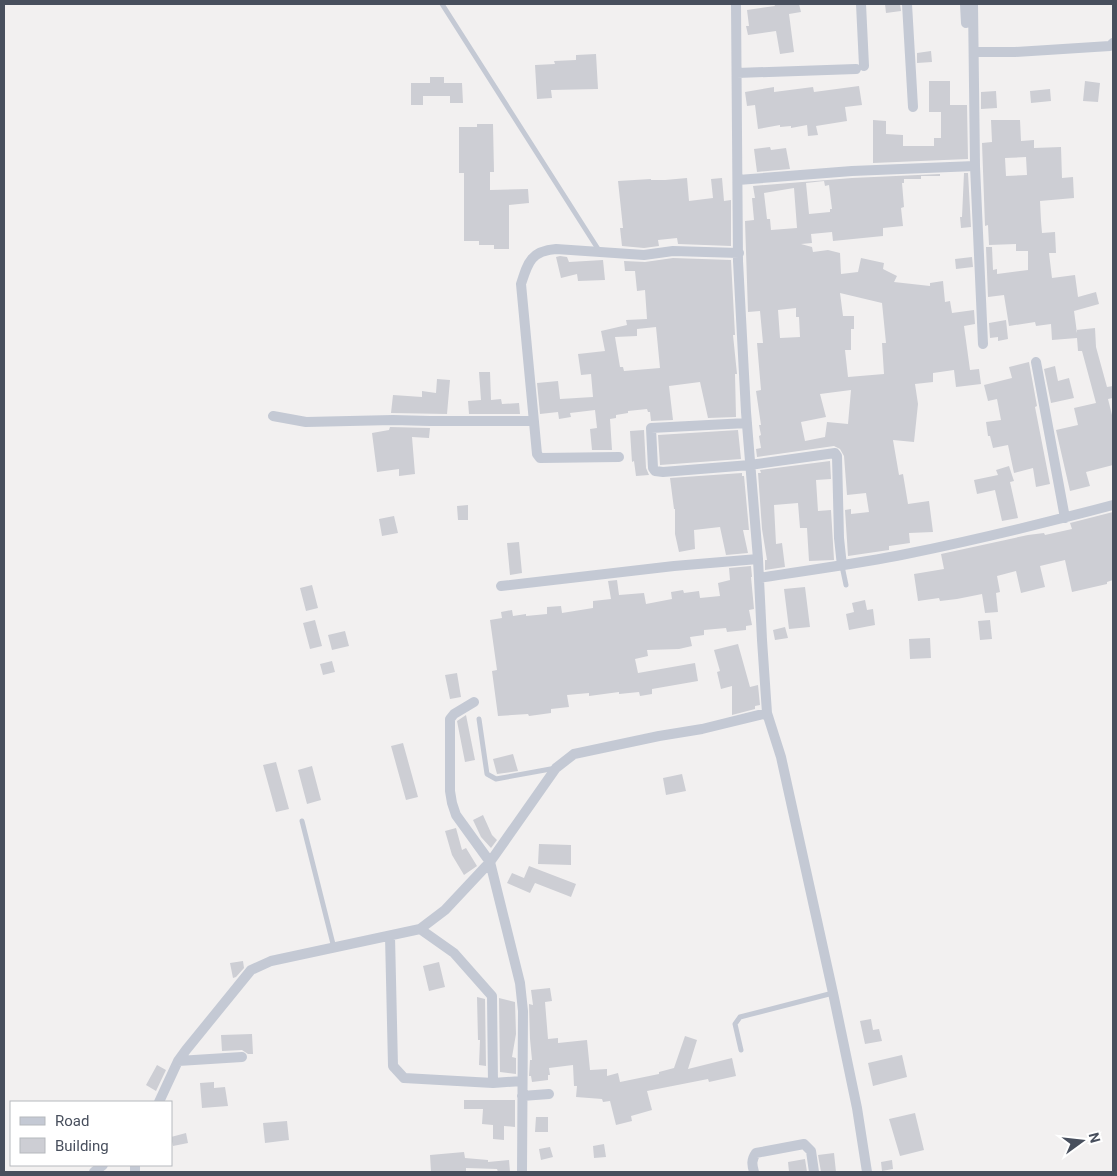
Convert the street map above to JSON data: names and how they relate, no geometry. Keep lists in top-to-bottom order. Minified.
{"legend":["Road","Building"],"north":"right"}
